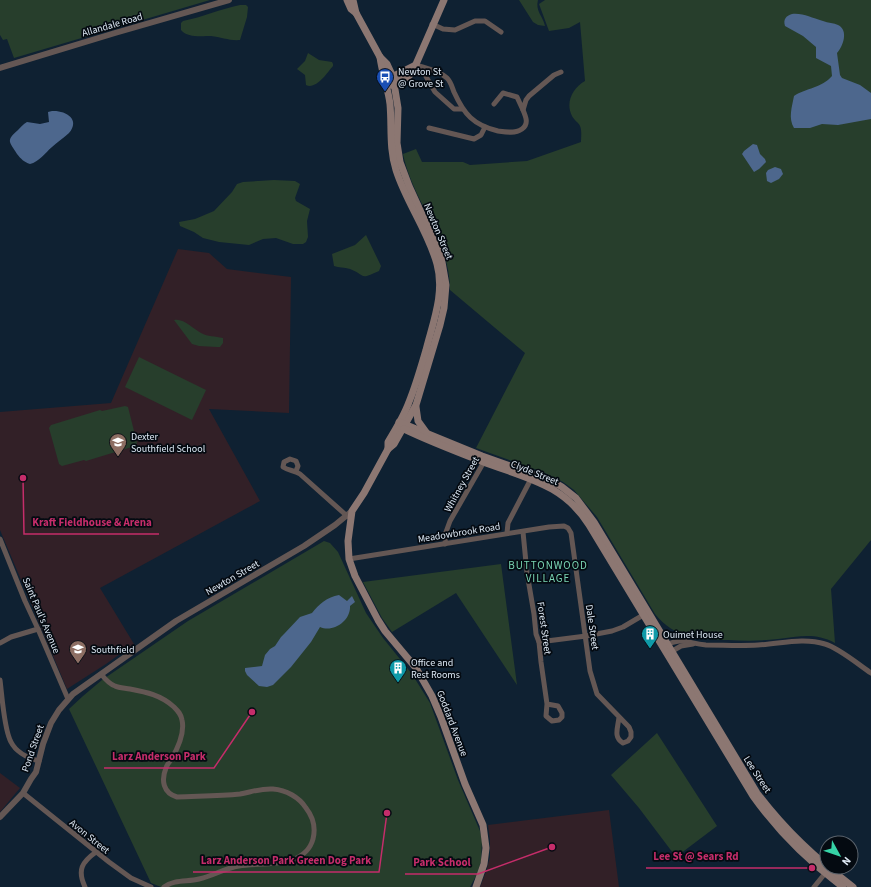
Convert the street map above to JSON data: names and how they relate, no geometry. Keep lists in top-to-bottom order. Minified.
{"streets":{"main road":["Newton Street","Clyde Street","Goddard Avenue","Lee Street"],"street":["Allandale Road","Whitney Street","Meadowbrook Road","Saint Paul's Avenue","Dale Street","Forest Street","Pond Street","Avon Street"]},"crossings":[["Newton Street","Clyde Street"],["Newton Street","Saint Paul's Avenue"],["Newton Street","Goddard Avenue"],["Newton Street","Pond Street"],["Clyde Street","Whitney Street"],["Clyde Street","Lee Street"],["Whitney Street","Meadowbrook Road"],["Meadowbrook Road","Dale Street"],["Meadowbrook Road","Forest Street"],["Meadowbrook Road","Goddard Avenue"],["Saint Paul's Avenue","Pond Street"],["Pond Street","Avon Street"]],"districts":["BUTTONWOOD VILLAGE"],"places":{"bus stop":["Newton St @ Grove St"],"school or university":["Dexter Southfield School","Southfield"],"other":["Kraft Fieldhouse & Arena","Larz Anderson Park","Larz Anderson Park Green Dog Park","Park School","Lee St @ Sears Rd"],"building":["Ouimet House","Office and Rest Rooms"]},"north":"bottom right"}
